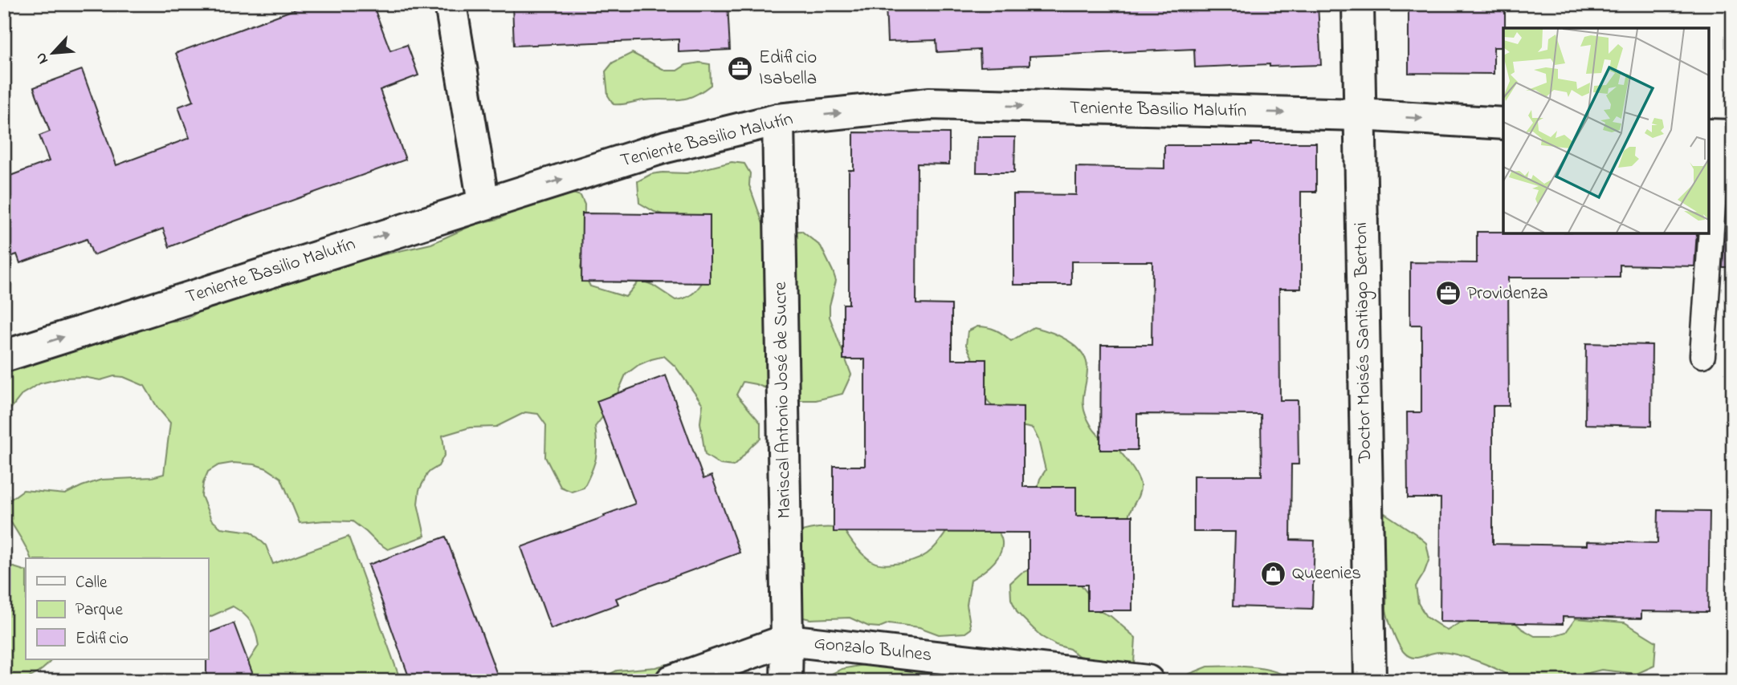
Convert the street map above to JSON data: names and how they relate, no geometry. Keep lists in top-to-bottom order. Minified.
{"streets":{"street":["Teniente Basilio Malutín","Doctor Moisés Santiago Bertoni","Mariscal Antonio José de Sucre","Gonzalo Bulnes"]},"crossings":[["Teniente Basilio Malutín","Doctor Moisés Santiago Bertoni"],["Teniente Basilio Malutín","Mariscal Antonio José de Sucre"],["Mariscal Antonio José de Sucre","Gonzalo Bulnes"]],"one_way":["Teniente Basilio Malutín"],"places":{"office":["Edificio Isabella","Providenza"],"shop":["Queenies"]},"legend":["Calle","Parque","Edificio"],"north":"bottom left"}
